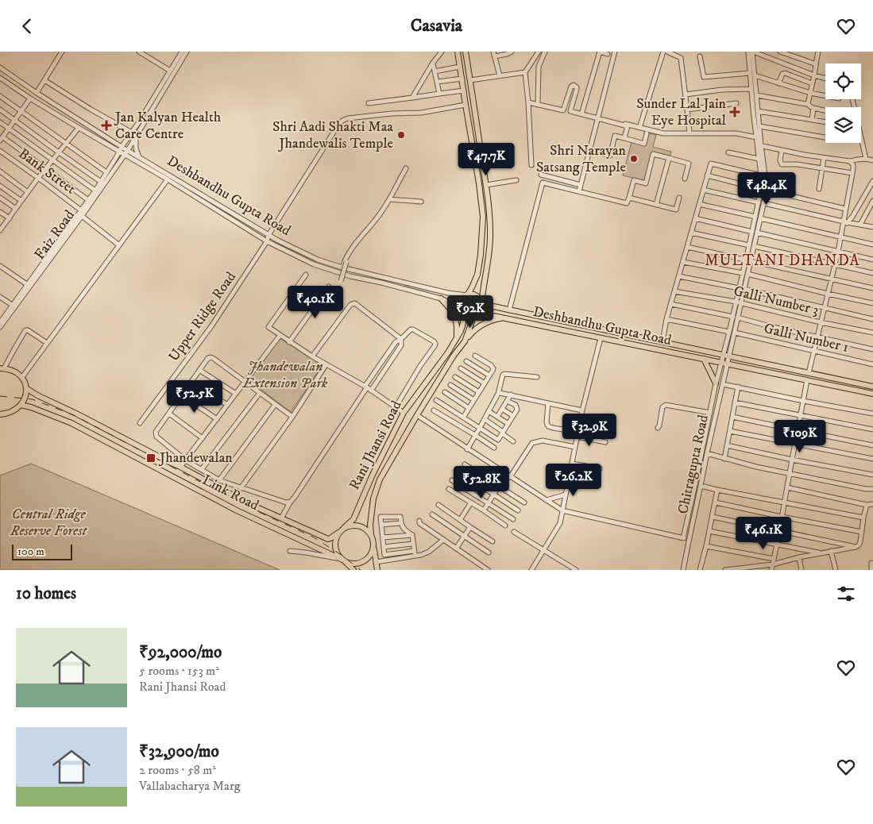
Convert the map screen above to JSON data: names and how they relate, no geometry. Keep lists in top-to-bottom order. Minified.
{"streets":{"main road":["Deshbandhu Gupta Road","Rani Jhansi Road","Link Road"],"street":["Bank Street","Faiz Road","Galli Number 3","Upper Ridge Road","Galli Number 1","Chitragupta Road"]},"crossings":[["Deshbandhu Gupta Road","Faiz Road"],["Deshbandhu Gupta Road","Upper Ridge Road"],["Deshbandhu Gupta Road","Rani Jhansi Road"],["Deshbandhu Gupta Road","Chitragupta Road"],["Galli Number 3","Chitragupta Road"],["Galli Number 1","Chitragupta Road"],["Rani Jhansi Road","Link Road"]],"districts":["MULTANI DHANDA"],"parks":["Jhandewalan Extension Park","Central Ridge Reserve Forest"],"places":{"health":["Sunder Lal Jain Eye Hospital","Jan Kalyan Health Care Centre"],"other":["Shri Aadi Shakti Maa Jhandewalis Temple","Shri Narayan Satsang Temple"],"transit":["Jhandewalan"]},"scale_bar":"100 m","page":{"header":"Casavia","price":["₹47.7K","₹48.4K","₹40.1K","₹92K","₹52.5K","₹32.9K","₹109K","₹26.2K","₹52.8K","₹46.1K"],"scale":"100 m","heading":"10 homes","list":[{"name":"₹92,000/mo","note":"5 rooms · 153 m² · Rani Jhansi Road"},{"name":"₹32,900/mo","note":"2 rooms · 58 m² · Vallabacharya Marg"}]}}
